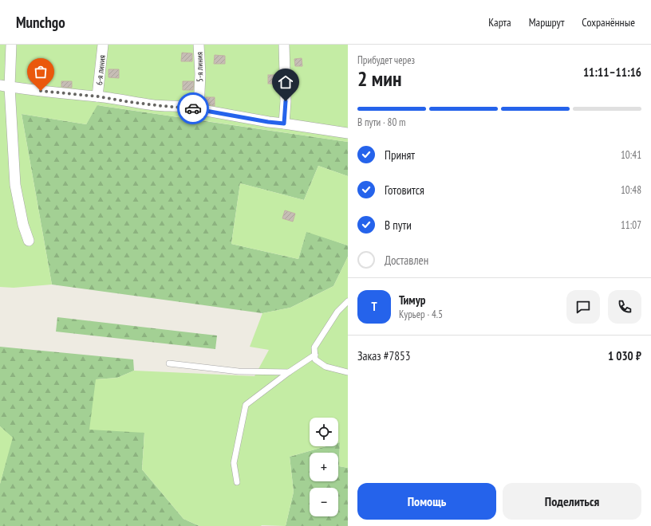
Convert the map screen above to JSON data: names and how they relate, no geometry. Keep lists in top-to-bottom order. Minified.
{"streets":{"street":["5-я линия","6-я линия"]},"page":{"header":"Munchgo","nav":["Карта","Маршрут","Сохранённые"],"heading":["2 мин","Прибудет через","11:11–11:16"],"panel":["Тимур","Курьер · 4.5","Заказ #7853","1 030 ₽"],"bar":"В пути · 80 m","list":[["Принят","10:41"],["Готовится","10:48"],["В пути","11:07"],"Доставлен"],"round":"Т","map_buttons":["+","−"],"buttons":["Помощь","Поделиться"]}}
